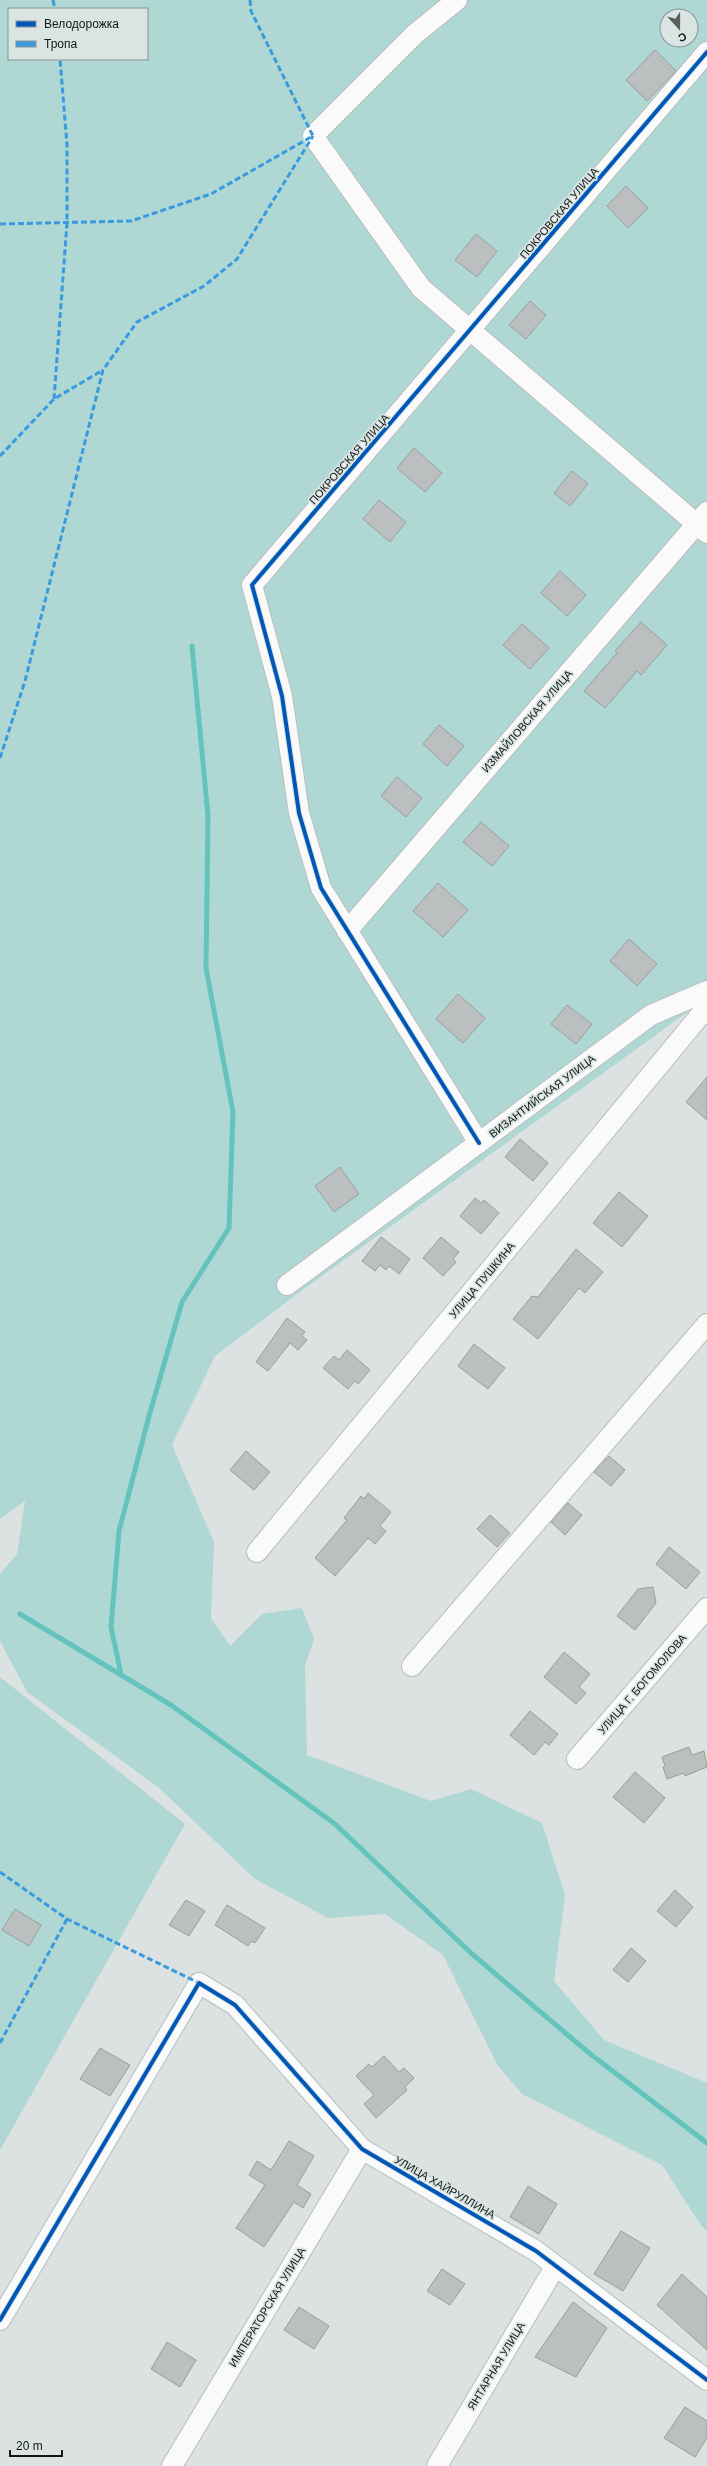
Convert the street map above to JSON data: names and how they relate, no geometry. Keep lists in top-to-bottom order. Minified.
{"streets":{"street":["ПОКРОВСКАЯ УЛИЦА","ИЗМАЙЛОВСКАЯ УЛИЦА","ВИЗАНТИЙСКАЯ УЛИЦА","УЛИЦА ПУШКИНА","УЛИЦА Г. БОГОМОЛОВА","УЛИЦА ХАЙРУЛЛИНА","ИМПЕРАТОРСКАЯ УЛИЦА","ЯНТАРНАЯ УЛИЦА"]},"crossings":[["ПОКРОВСКАЯ УЛИЦА","ИЗМАЙЛОВСКАЯ УЛИЦА"],["УЛИЦА ХАЙРУЛЛИНА","ИМПЕРАТОРСКАЯ УЛИЦА"],["УЛИЦА ХАЙРУЛЛИНА","ЯНТАРНАЯ УЛИЦА"]],"legend":["Велодорожка","Тропа"],"scale_bar":"20 m","north":"bottom"}
